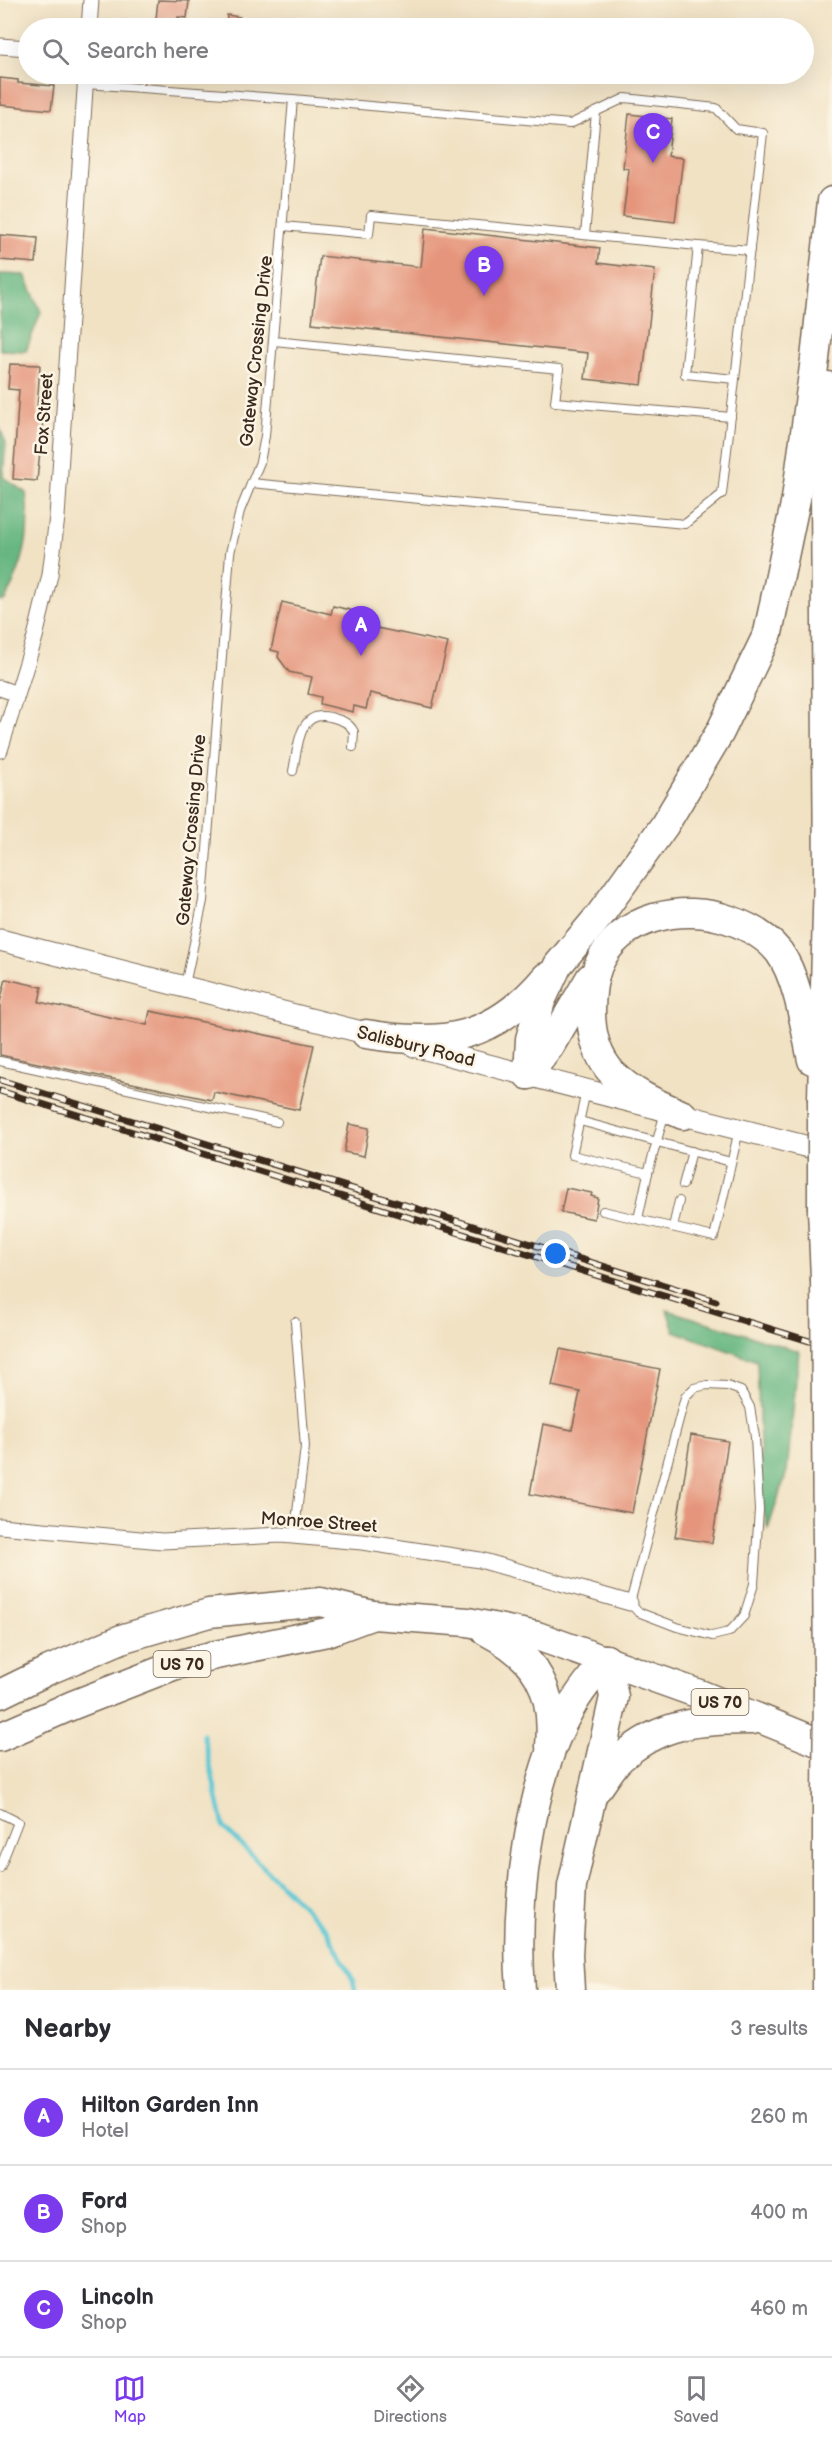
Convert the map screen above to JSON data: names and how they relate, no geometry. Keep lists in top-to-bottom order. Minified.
{"streets":{"highway":["US 70"],"street":["Fox Street","Salisbury Road","Monroe Street"],"lane":["Gateway Crossing Drive"]},"crossings":[["Gateway Crossing Drive","Salisbury Road"]],"page":{"search":"Search here","pins":["C","B","A"],"heading":["Nearby","3 results"],"list":[{"mark":"A","name":"Hilton Garden Inn","note":"Hotel","value":"260 m"},{"mark":"B","name":"Ford","note":"Shop","value":"400 m"},{"mark":"C","name":"Lincoln","note":"Shop","value":"460 m"}],"nav":["Map","Directions","Saved"]}}
